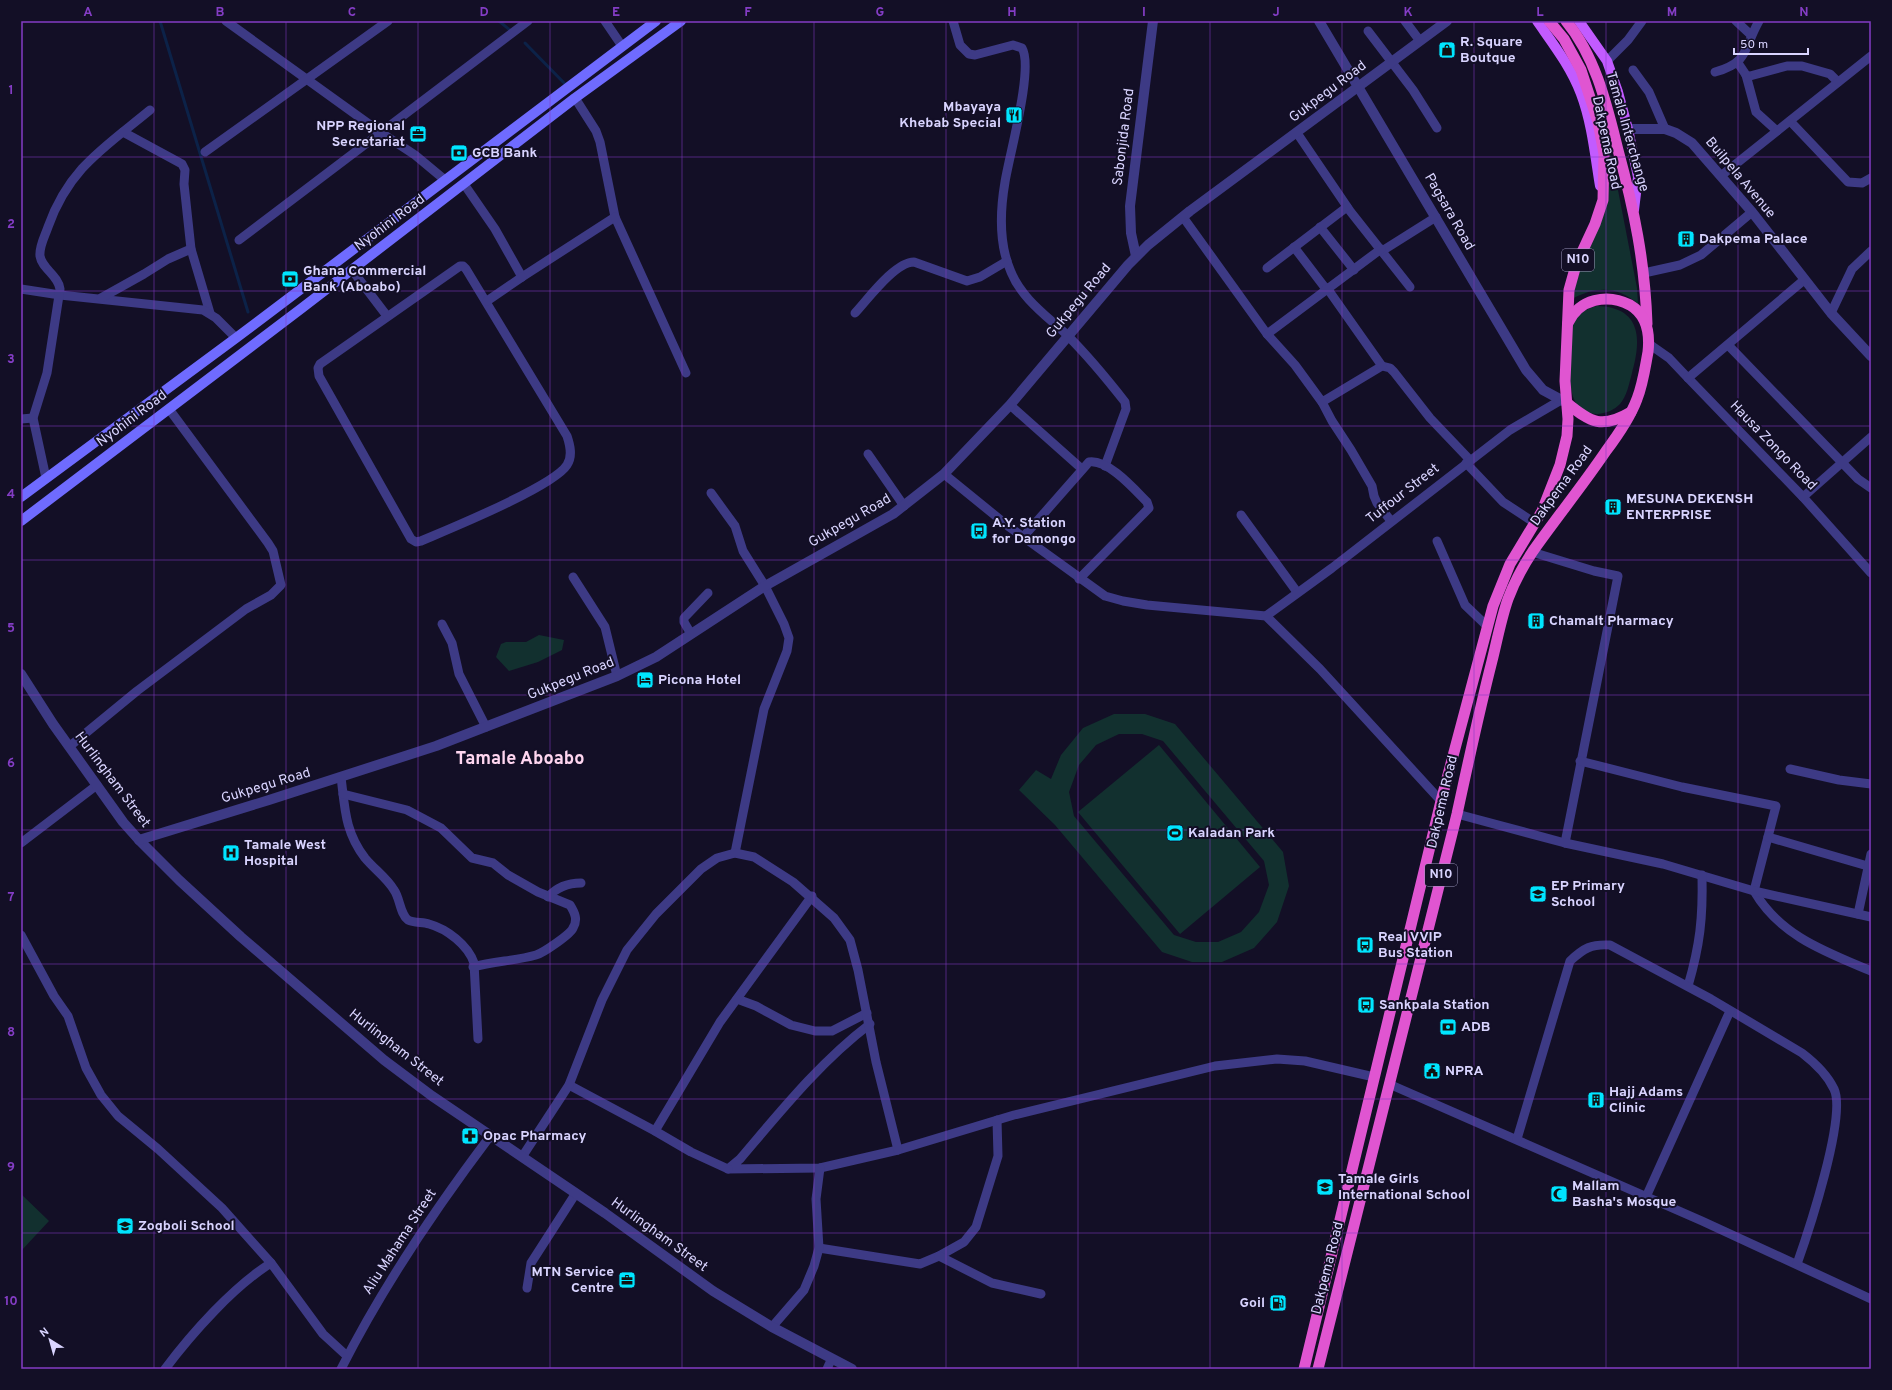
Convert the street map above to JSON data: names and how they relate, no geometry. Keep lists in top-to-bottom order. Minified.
{"streets":{"highway":["Tamale Interchange","Dakpema Road","N10"],"main road":["Nyohini Road"],"street":["Gukpegu Road","Sabonjida Road","Builpela Avenue","Pagsara Road","Hausa Zongo Road","Tuffour Street","Hurlingham Street","Aliu Mahama Street"]},"crossings":[["Gukpegu Road","Sabonjida Road"],["Gukpegu Road","Pagsara Road"],["Gukpegu Road","Hurlingham Street"],["Tamale Interchange","Dakpema Road"],["Dakpema Road","Builpela Avenue"],["Dakpema Road","Pagsara Road"],["Dakpema Road","N10"],["Dakpema Road","Hausa Zongo Road"],["Dakpema Road","Tuffour Street"],["Pagsara Road","N10"],["Pagsara Road","Hausa Zongo Road"],["Pagsara Road","Tuffour Street"],["N10","Hausa Zongo Road"],["N10","Tuffour Street"],["Hausa Zongo Road","Tuffour Street"],["Hurlingham Street","Aliu Mahama Street"]],"districts":["Tamale Aboabo"],"places":{"shop":["R. Square Boutque"],"restaurant":["Mbayaya Khebab Special"],"office":["NPP Regional Secretariat","MTN Service Centre"],"bank":["GCB Bank","Ghana Commercial Bank (Aboabo)","ADB"],"building":["Dakpema Palace","MESUNA DEKENSH ENTERPRISE","Chamalt Pharmacy","Hajj Adams Clinic"],"bus stop":["A.Y. Station for Damongo","Real VVIP Bus Station","Sankpala Station"],"hotel":["Picona Hotel"],"sports":["Kaladan Park"],"hospital":["Tamale West Hospital"],"school or university":["EP Primary School","Tamale Girls International School","Zogboli School"],"public building":["NPRA"],"pharmacy":["Opac Pharmacy"],"mosque":["Mallam Basha's Mosque"],"fuel station":["Goil"]},"scale_bar":"50 m","north":"top left","grid":{"columns":["A","B","C","D","E","F","G","H","I","J","K","L","M","N"],"rows":["1","2","3","4","5","6","7","8","9","10"]}}
